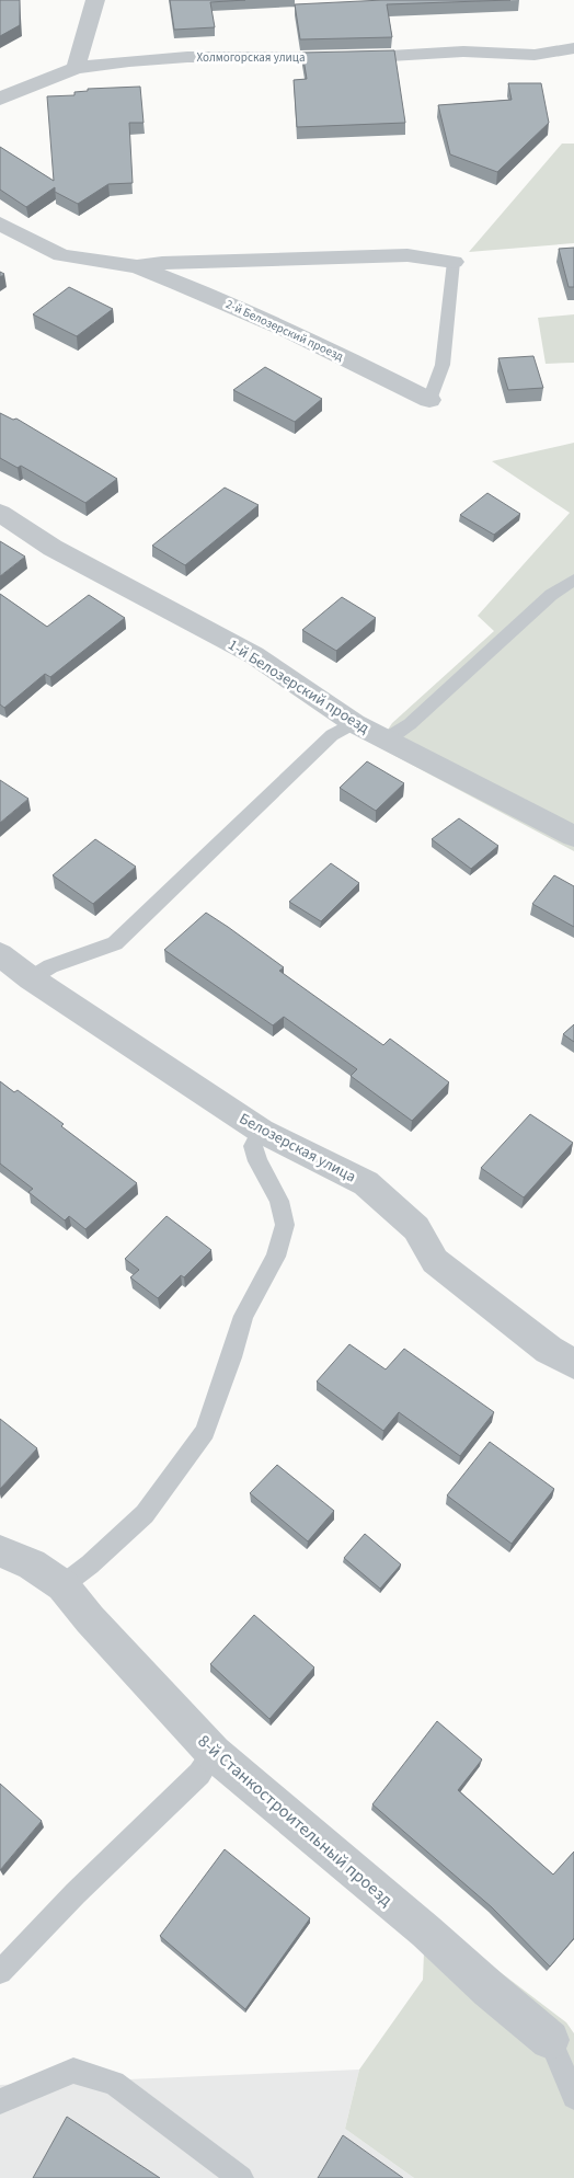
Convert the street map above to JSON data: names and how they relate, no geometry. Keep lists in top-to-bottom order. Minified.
{"streets":{"street":["Холмогорская улица","2-й Белозерский проезд","1-й Белозерский проезд","Белозерская улица","8-й Станкостроительный проезд"]}}
